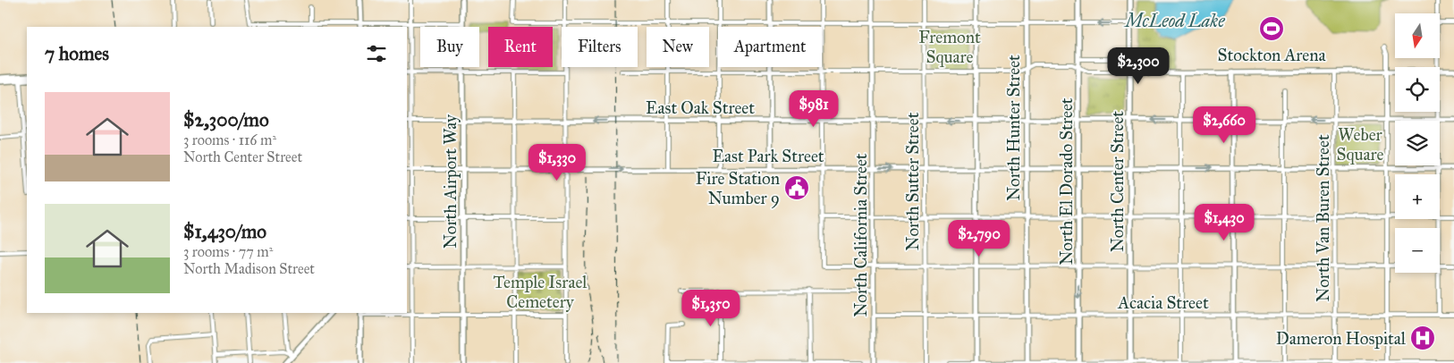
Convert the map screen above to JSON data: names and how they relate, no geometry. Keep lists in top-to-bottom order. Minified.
{"streets":{"main road":["North Airport Way","North El Dorado Street","North Center Street"],"street":["East Oak Street","North Hunter Street","East Park Street","North Sutter Street","North Van Buren Street","North California Street","Acacia Street"]},"crossings":[["East Oak Street","North Hunter Street"],["East Oak Street","North Airport Way"],["East Oak Street","North Sutter Street"],["East Oak Street","North El Dorado Street"],["East Oak Street","North Center Street"],["East Oak Street","North Van Buren Street"],["East Oak Street","North California Street"],["North Hunter Street","East Park Street"],["North Hunter Street","Acacia Street"],["East Park Street","North Airport Way"],["East Park Street","North Sutter Street"],["East Park Street","North El Dorado Street"],["East Park Street","North Center Street"],["East Park Street","North Van Buren Street"],["East Park Street","North California Street"],["North Sutter Street","Acacia Street"],["North El Dorado Street","Acacia Street"],["North Center Street","Acacia Street"],["North Van Buren Street","Acacia Street"],["North California Street","Acacia Street"]],"water":["McLeod Lake"],"parks":["Fremont Square","Weber Square","Temple Israel Cemetery"],"places":{"sports":["Stockton Arena"],"public building":["Fire Station Number 9"],"hospital":["Dameron Hospital"]},"north":"bottom","page":{"map_buttons":["+","−"],"chip":["Buy","Rent","Filters","New","Apartment"],"heading":"7 homes","price":["$2,300","$981","$2,660","$1,330","$1,430","$2,790","$1,350"],"list":[{"name":"$2,300/mo","note":"3 rooms · 116 m² · North Center Street"},{"name":"$1,430/mo","note":"3 rooms · 77 m² · North Madison Street"}]}}
